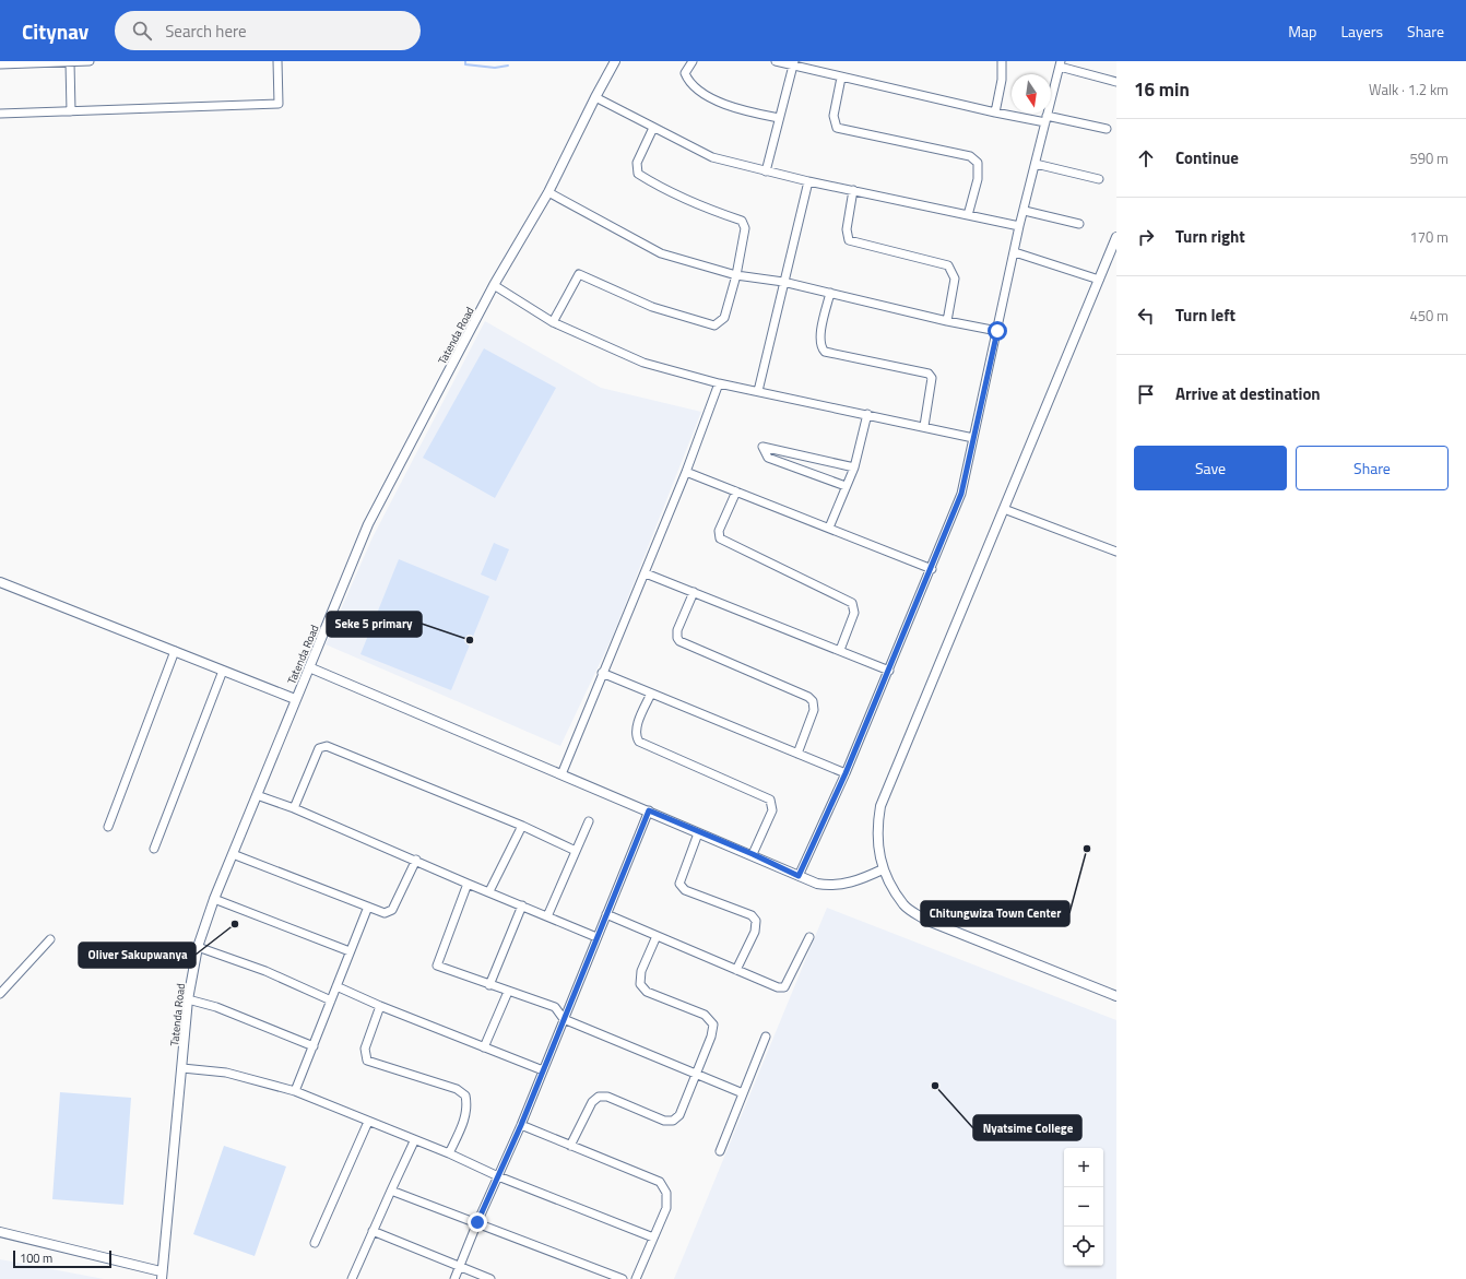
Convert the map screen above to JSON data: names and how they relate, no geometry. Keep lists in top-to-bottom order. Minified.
{"streets":{"street":["Tatenda Road"]},"places":["Seke 5 primary","Chitungwiza Town Center","Oliver Sakupwanya","Nyatsime College"],"scale_bar":"100 m","north":"bottom","page":{"header":"Citynav","search":"Search here","nav":["Map","Layers","Share"],"heading":["16 min","Walk · 1.2 km"],"list":[["Continue","590 m"],["Turn right","170 m"],["Turn left","450 m"],"Arrive at destination"],"buttons":["Save","Share"],"map_buttons":["+","−"],"scale":"100 m"}}
